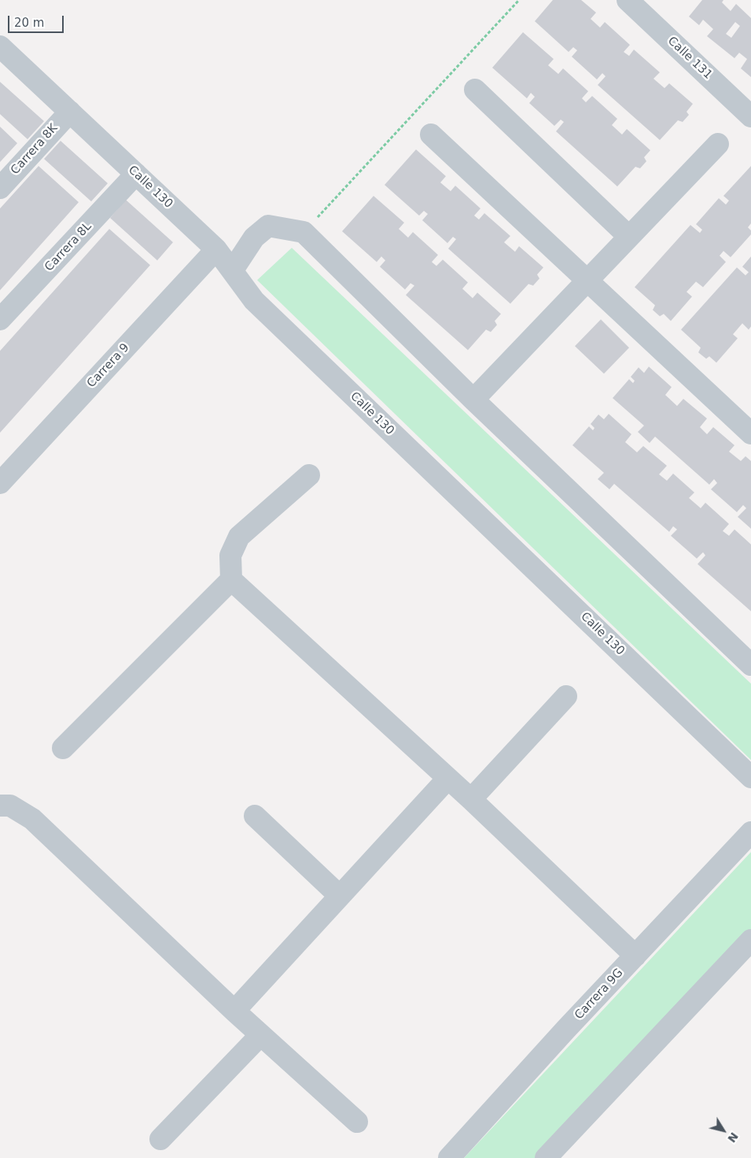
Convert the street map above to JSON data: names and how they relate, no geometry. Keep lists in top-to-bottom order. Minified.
{"streets":{"street":["Calle 131","Carrera 8K","Calle 130","Carrera 8L","Carrera 9","Carrera 9G"]},"crossings":[["Carrera 8K","Calle 130"],["Calle 130","Carrera 8L"],["Calle 130","Carrera 9"]],"scale_bar":"20 m","north":"bottom right"}
